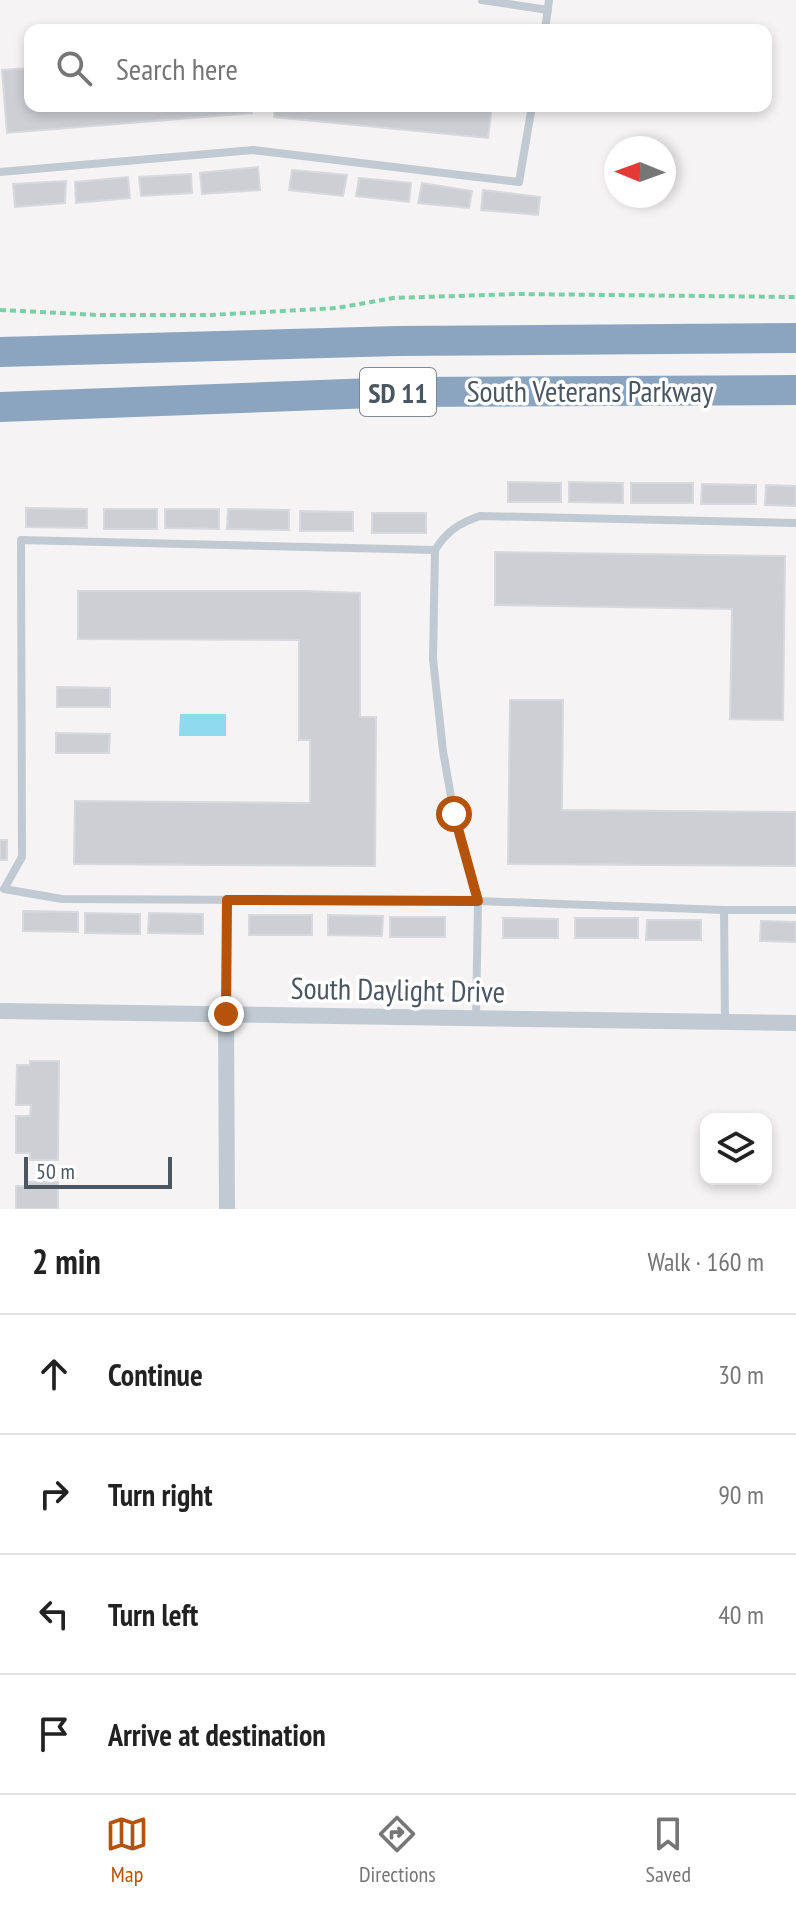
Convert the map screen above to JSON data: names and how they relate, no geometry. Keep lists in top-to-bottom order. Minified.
{"streets":{"highway":["South Veterans Parkway","SD 11"],"street":["South Daylight Drive"]},"scale_bar":"50 m","north":"left","page":{"search":"Search here","scale":"50 m","heading":["2 min","Walk · 160 m"],"list":[["Continue","30 m"],["Turn right","90 m"],["Turn left","40 m"],"Arrive at destination"],"nav":["Map","Directions","Saved"]}}
